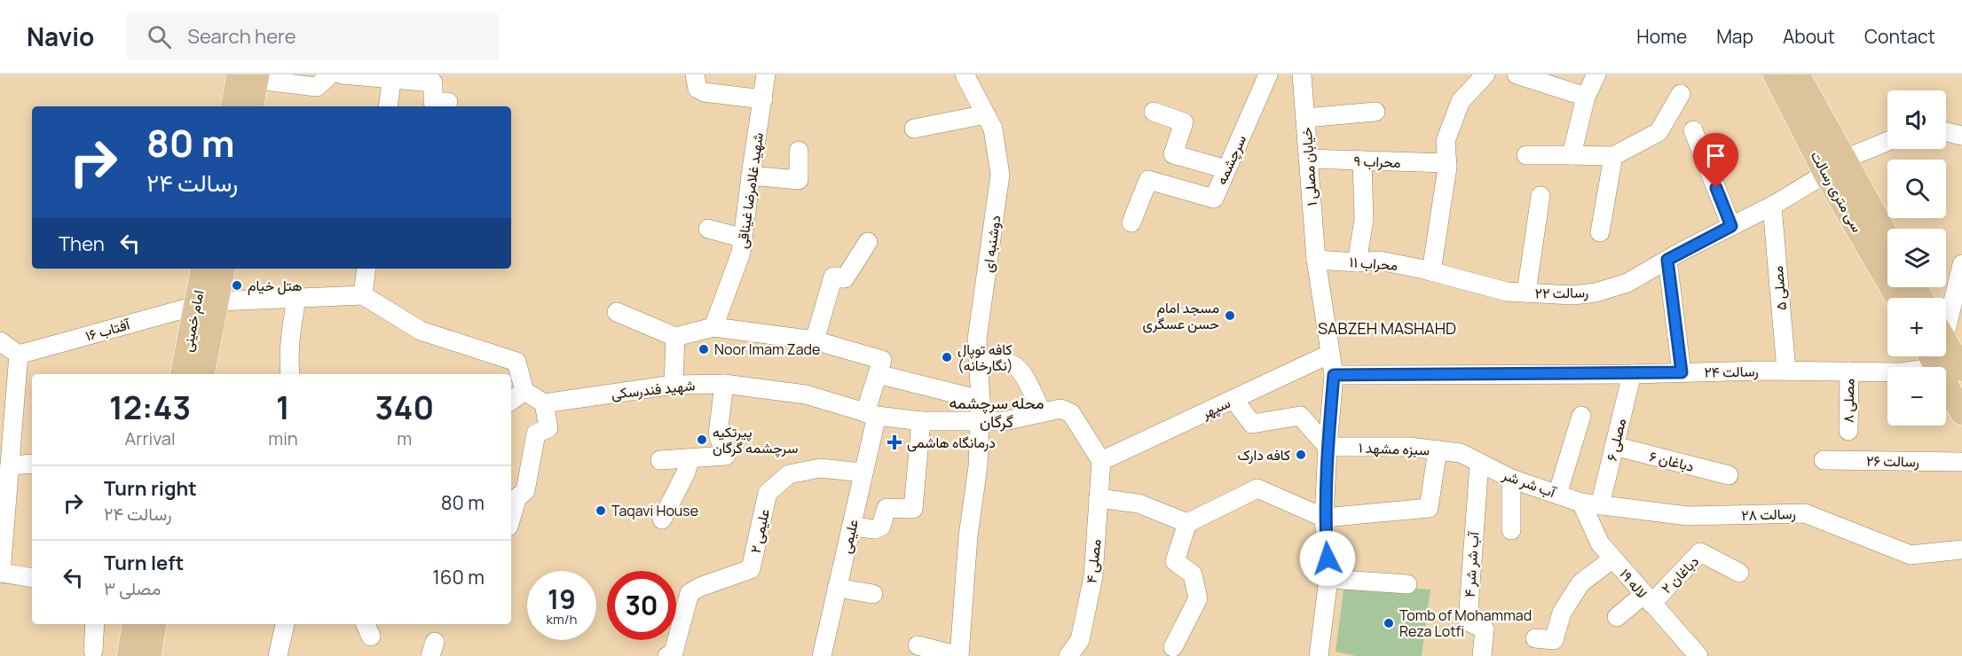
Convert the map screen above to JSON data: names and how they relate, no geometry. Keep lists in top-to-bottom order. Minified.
{"streets":{"main road":["سی متری رسالت","امام خمینی"],"street":["سرچشمه","۹ محراب","خیابان مصلی ۱","شهید غلامرضا غیناقی","دوشنبه ای","۱۱ محراب","۵ مصلی","۲۲ رسالت","آفتاب ۱۶","۲۴ رسالت","شهید فندرسکی","۸ مصلی","سپهر","۶ مصلی","۱ سبزه مشهد","۶ دباغان","۲۶ رسالت","آب شر شر","۲۸ رسالت","۲ علیمی","علیمی","۴ مصلی","۴ آب شر شر","۲ دباغان","۱۹ لاله"]},"crossings":[["۹ محراب","خیابان مصلی ۱"],["خیابان مصلی ۱","۱۱ محراب"],["خیابان مصلی ۱","۲۴ رسالت"],["خیابان مصلی ۱","سپهر"],["خیابان مصلی ۱","۱ سبزه مشهد"],["سی متری رسالت","۲۲ رسالت"],["دوشنبه ای","شهید فندرسکی"],["۱۱ محراب","۲۲ رسالت"],["۵ مصلی","۲۲ رسالت"],["۵ مصلی","۲۴ رسالت"],["امام خمینی","آفتاب ۱۶"],["۲۴ رسالت","۸ مصلی"],["۲۴ رسالت","۶ مصلی"],["شهید فندرسکی","سپهر"],["شهید فندرسکی","علیمی"],["شهید فندرسکی","۴ مصلی"],["سپهر","۴ مصلی"],["۶ مصلی","۶ دباغان"],["۶ مصلی","آب شر شر"],["۶ مصلی","۲۸ رسالت"],["۱ سبزه مشهد","آب شر شر"],["آب شر شر","۲۸ رسالت"],["آب شر شر","۴ آب شر شر"],["آب شر شر","۱۹ لاله"],["۲ علیمی","علیمی"],["۲ دباغان","۱۹ لاله"]],"districts":["SABZEH MASHAHD","محله سرچشمه گرگان"],"places":{"other":["هتل خیام","مسجد امام حسن عسگری","Noor Imam Zade","کافه توپال (نگارخانه)","پیرتکیه سرچشمه گرگان","کافه دارک","Taqavi House","Tomb of Mohammad Reza Lotfi"],"health":["درمانگاه هاشمی"]},"page":{"header":"Navio","search":"Search here","nav":["Home","Map","About","Contact"],"map_buttons":["+","−"],"turn":["80 m","۲۴ رسالت"],"then":"Then","eta":["12:43","Arrival","1","min","340","m"],"list":[{"name":"Turn right","note":"۲۴ رسالت","value":"80 m"},{"name":"Turn left","note":"۳ مصلی","value":"160 m"}],"speed":"19 km/h","limit":"30"}}
